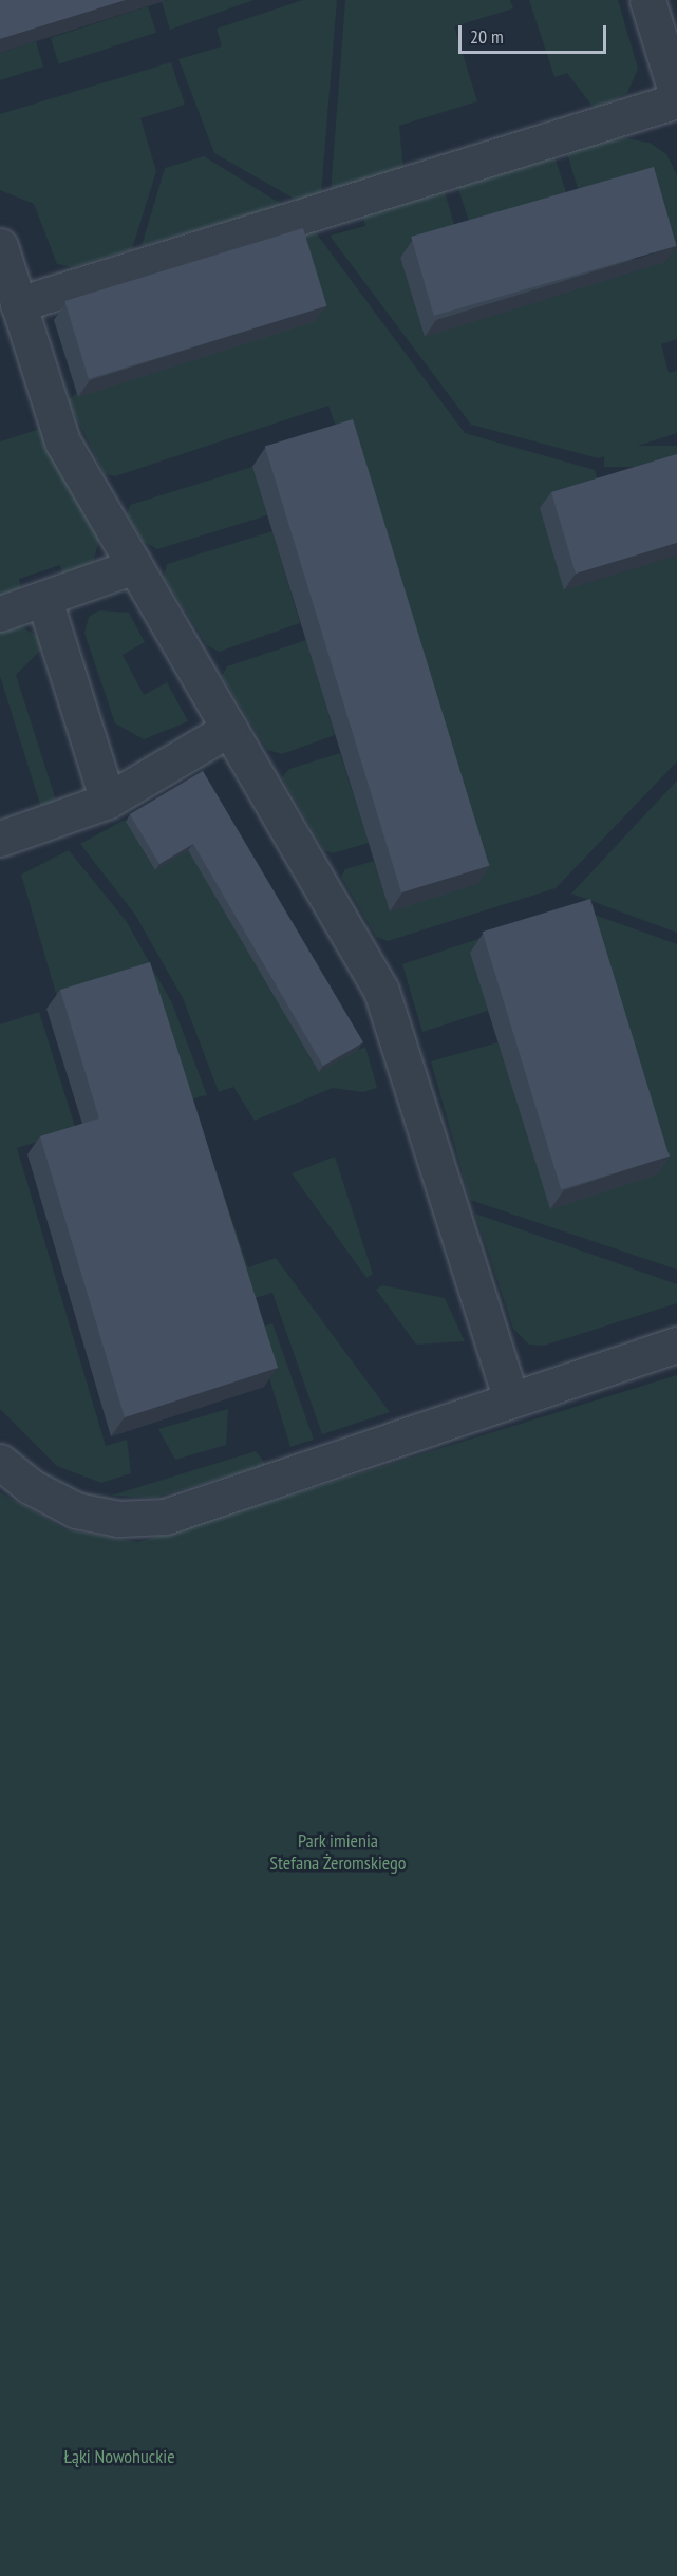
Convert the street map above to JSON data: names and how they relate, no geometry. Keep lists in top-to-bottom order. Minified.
{"parks":["Park imienia Stefana Żeromskiego","Łąki Nowohuckie"],"scale_bar":"20 m"}
